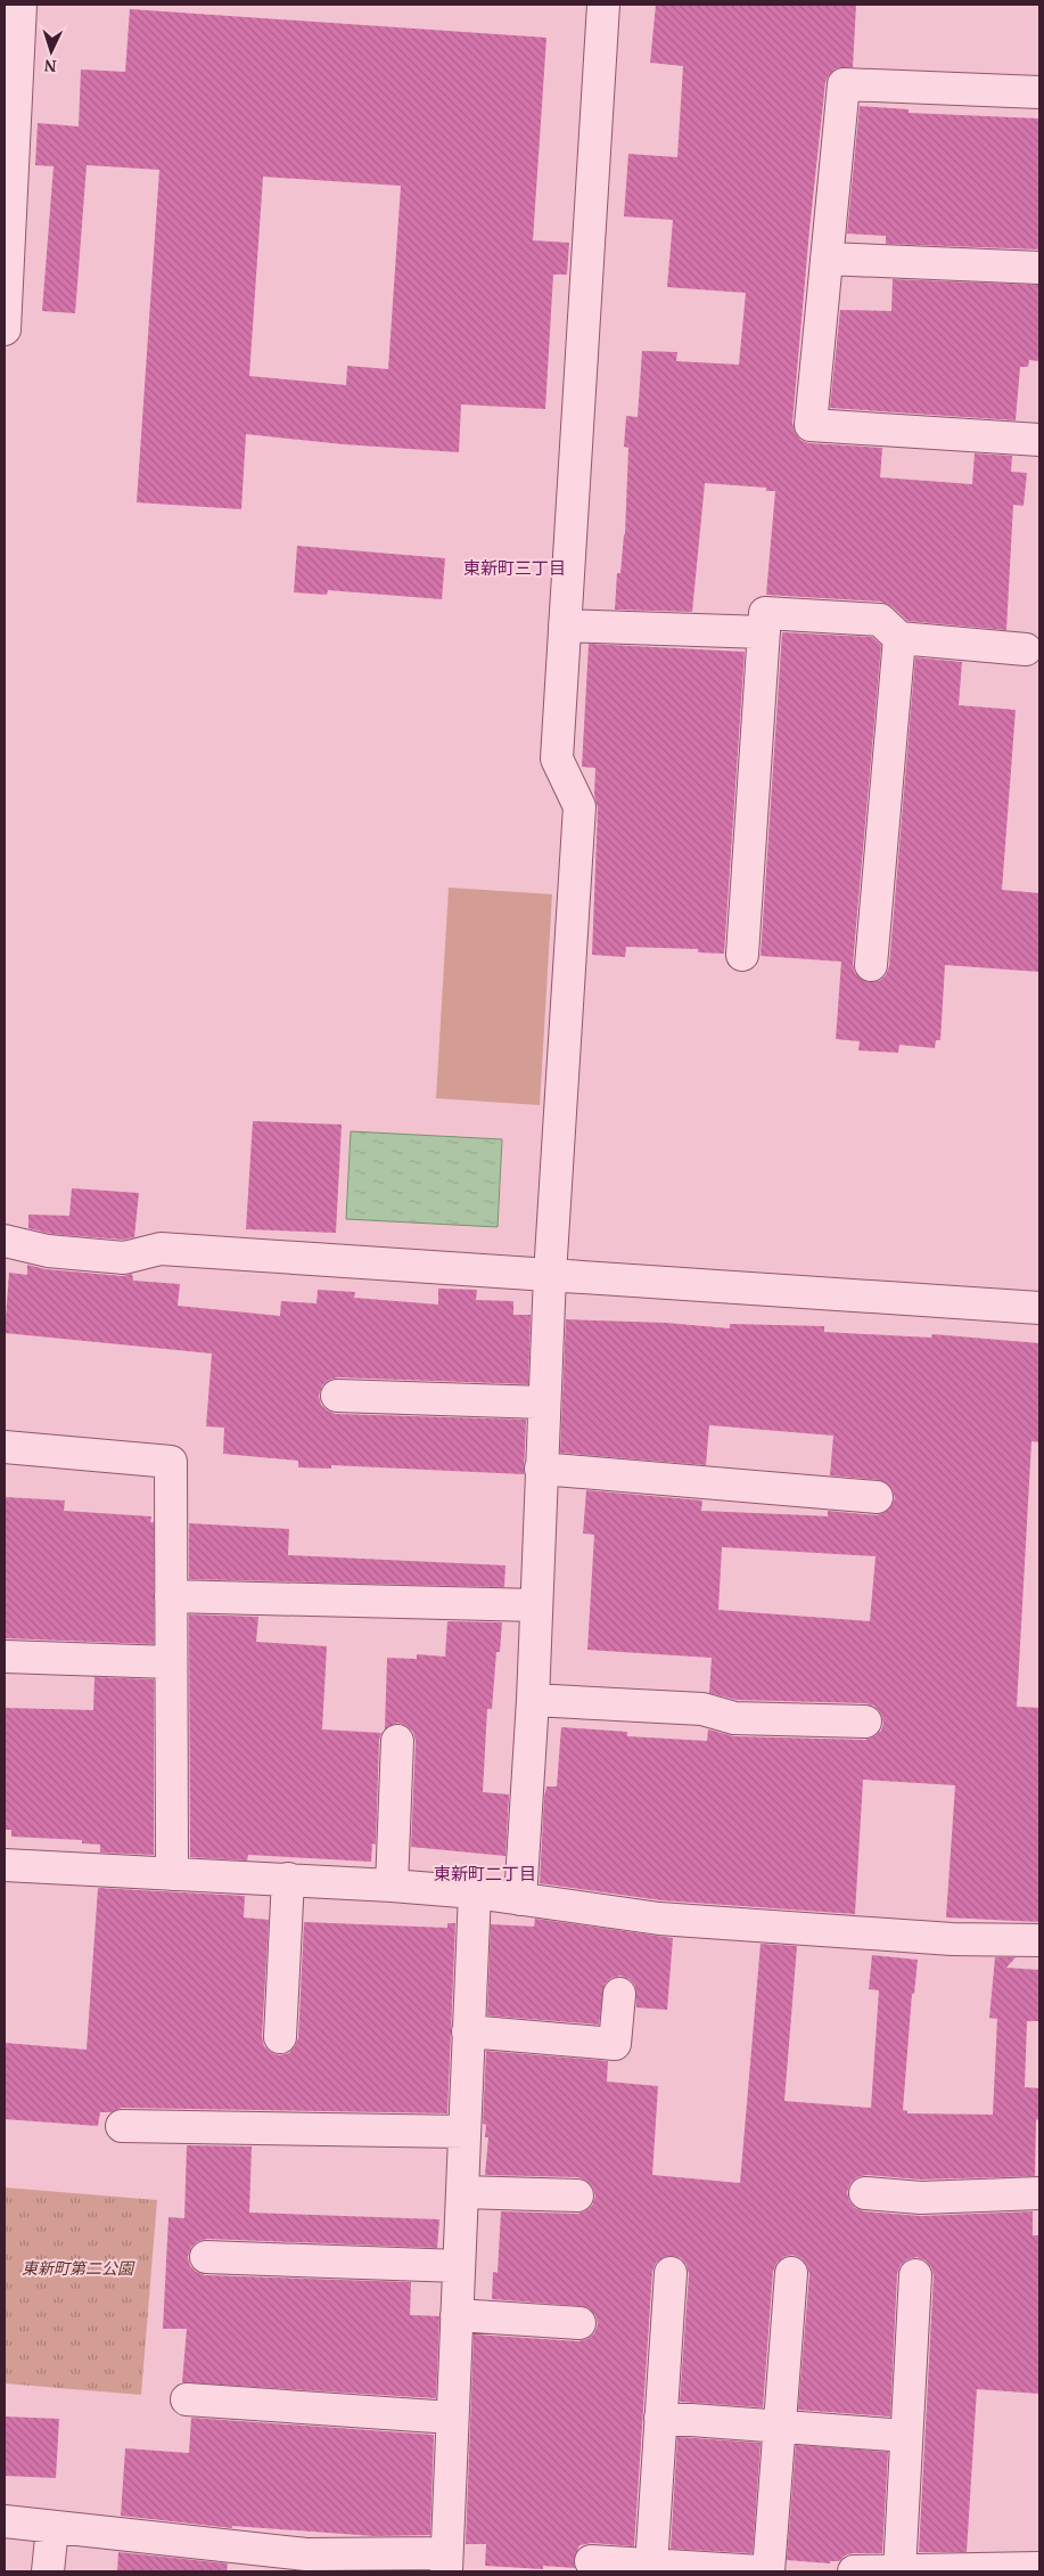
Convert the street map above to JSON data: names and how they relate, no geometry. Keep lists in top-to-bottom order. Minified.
{"districts":["東新町三丁目","東新町二丁目"],"parks":["東新町第二公園"],"north":"bottom"}
